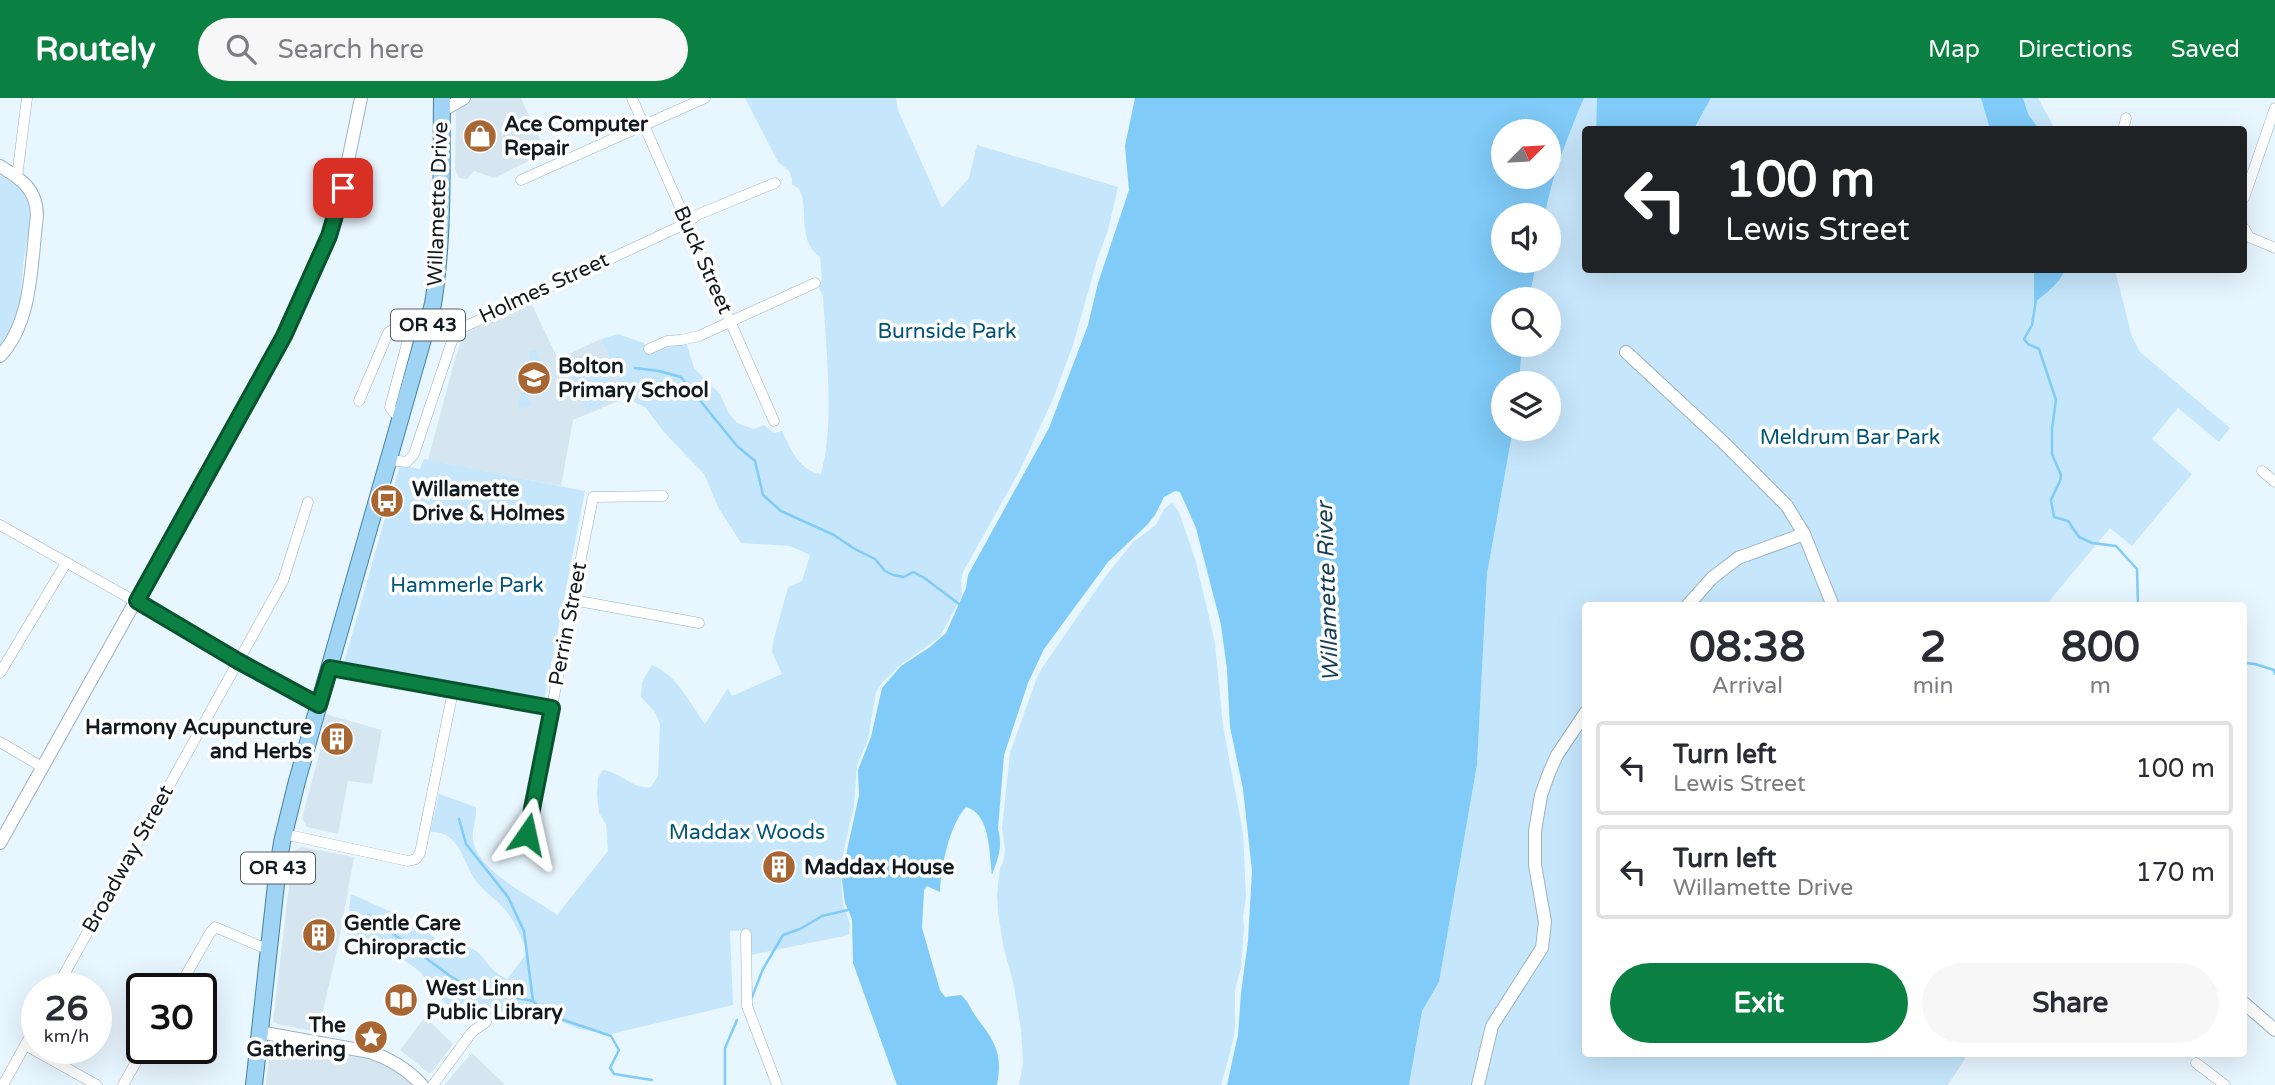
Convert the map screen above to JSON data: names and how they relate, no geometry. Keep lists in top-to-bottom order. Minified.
{"streets":{"main road":["Willamette Drive","OR 43"],"street":["Buck Street","Holmes Street","Perrin Street","Broadway Street"]},"crossings":[["Willamette Drive","Holmes Street"],["Buck Street","Holmes Street"]],"water":["Willamette River"],"parks":["Burnside Park","Meldrum Bar Park","Hammerle Park","Maddax Woods"],"places":{"shop":["Ace Computer Repair"],"school or university":["Bolton Primary School"],"bus stop":["Willamette Drive & Holmes"],"building":["Harmony Acupuncture and Herbs","Maddax House","Gentle Care Chiropractic"],"library":["West Linn Public Library"],"place":["The Gathering"]},"north":"top right","page":{"header":"Routely","search":"Search here","nav":["Map","Directions","Saved"],"turn":["100 m","Lewis Street"],"eta":["08:38","Arrival","2","min","800","m"],"list":[{"name":"Turn left","note":"Lewis Street","value":"100 m"},{"name":"Turn left","note":"Willamette Drive","value":"170 m"}],"buttons":["Exit","Share"],"speed":"26 km/h","limit":"30"}}
